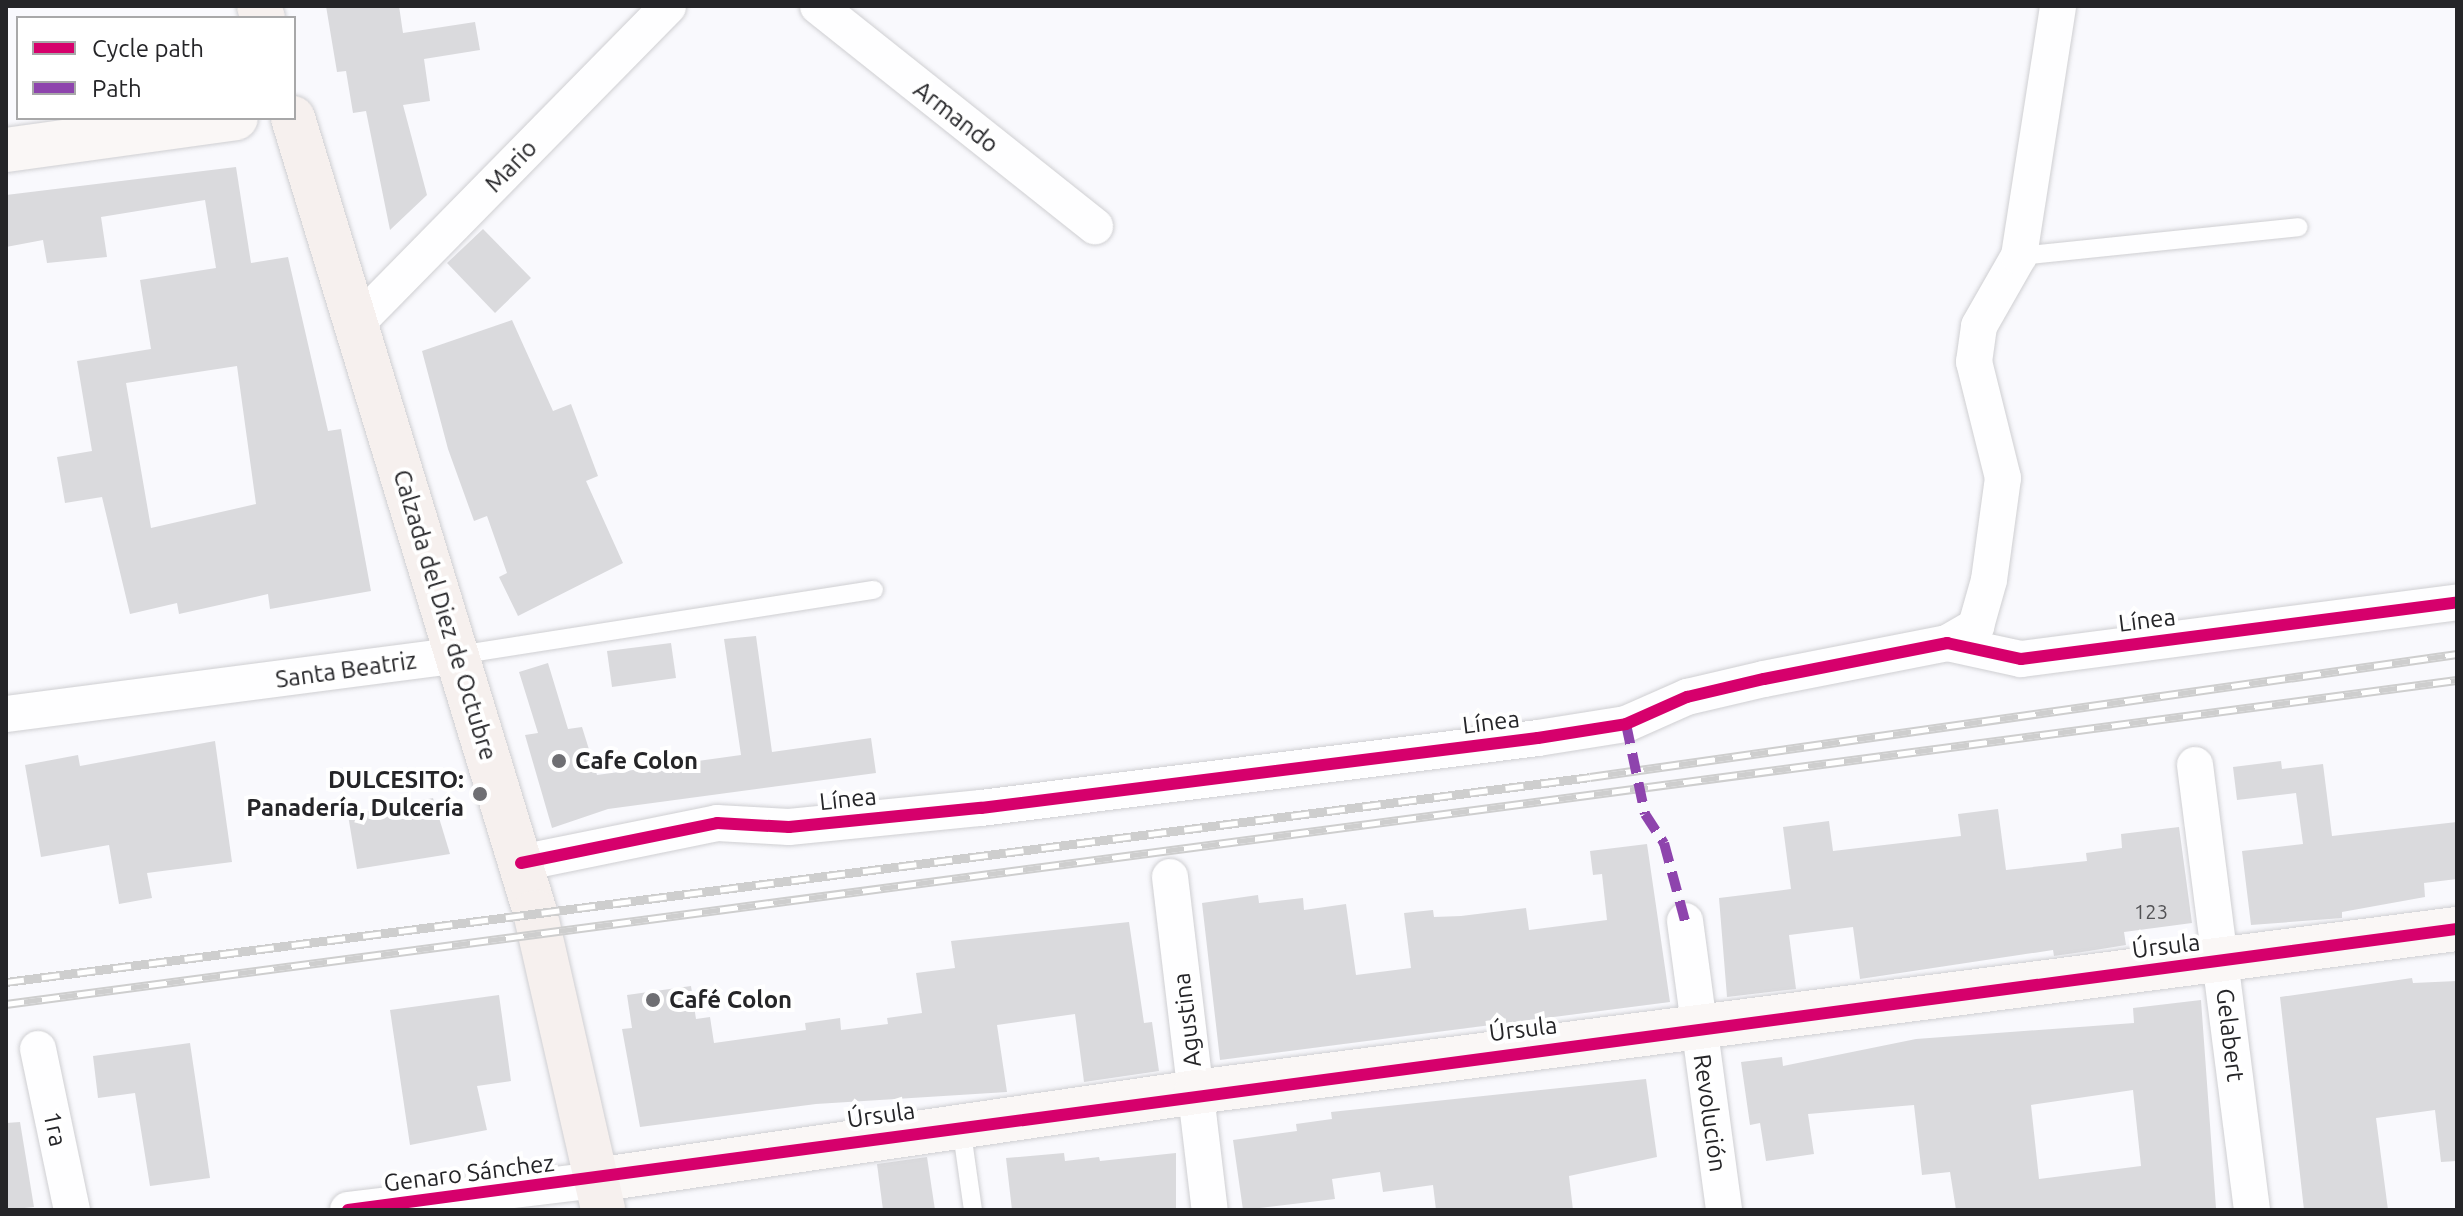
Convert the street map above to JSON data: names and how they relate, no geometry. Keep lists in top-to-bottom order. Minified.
{"streets":{"main road":["Calzada del Diez de Octubre"],"street":["Armando","Mario","Línea","Santa Beatriz","Úrsula","Agustina","Gelabert","Revolución","1ra","Genaro Sánchez"]},"crossings":[["Mario","Calzada del Diez de Octubre"],["Calzada del Diez de Octubre","Línea"],["Calzada del Diez de Octubre","Santa Beatriz"],["Calzada del Diez de Octubre","Úrsula"],["Calzada del Diez de Octubre","Genaro Sánchez"],["Úrsula","Agustina"],["Úrsula","Gelabert"],["Úrsula","Revolución"],["Úrsula","Genaro Sánchez"]],"places":["Cafe Colon","DULCESITO: Panadería, Dulcería","Café Colon"],"house_numbers":["123"],"legend":["Cycle path","Path"]}
